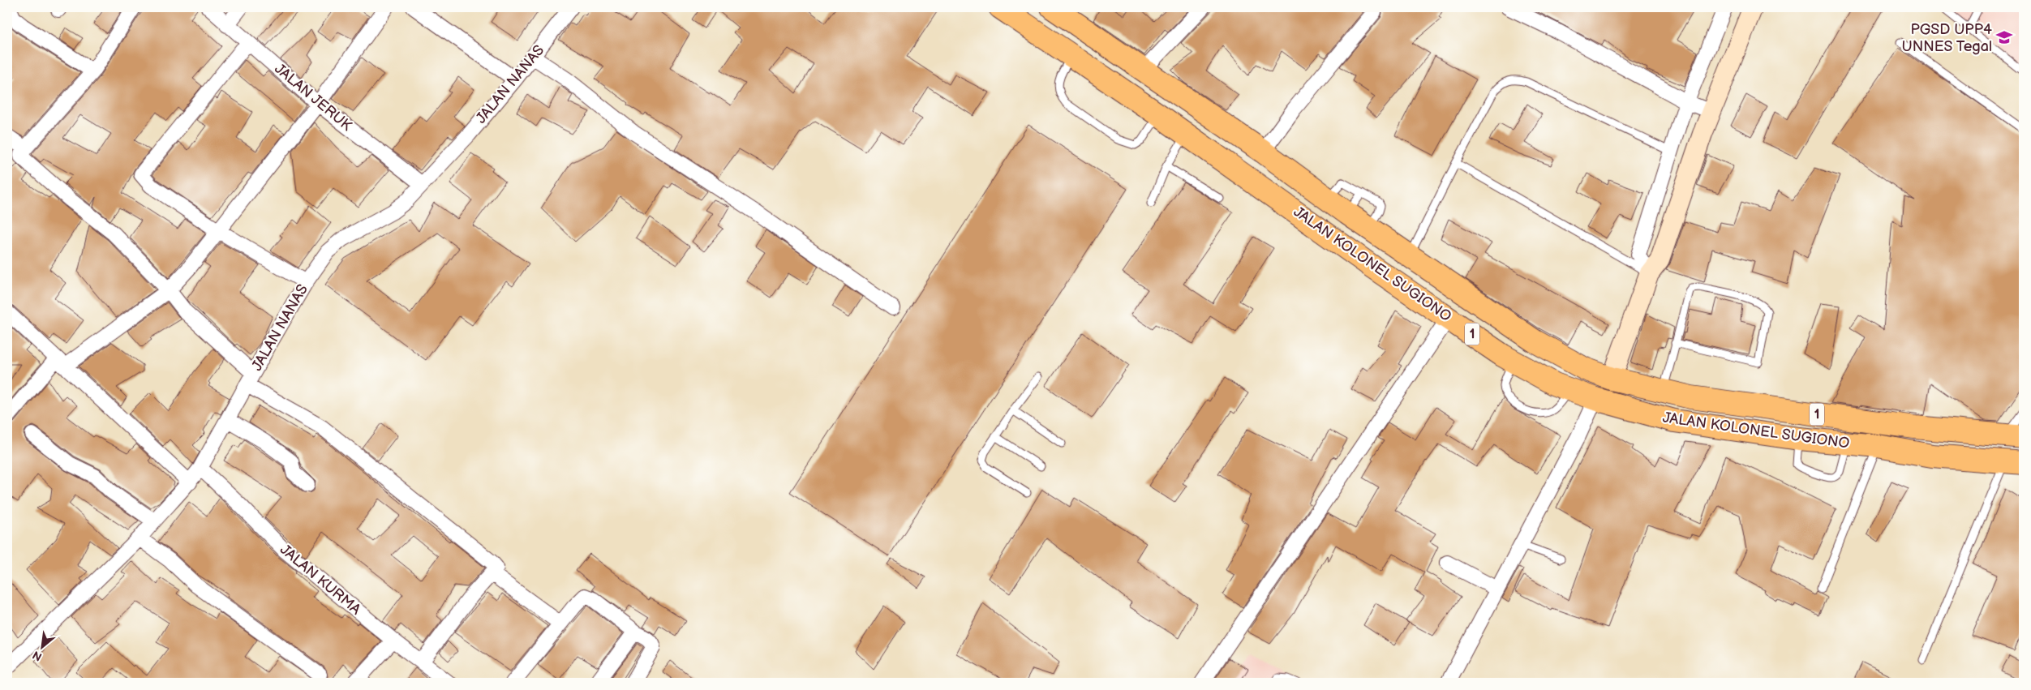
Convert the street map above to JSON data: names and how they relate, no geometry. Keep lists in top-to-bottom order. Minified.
{"streets":{"highway":["JALAN KOLONEL SUGIONO","1"],"street":["JALAN NANAS","JALAN JERUK","JALAN KURMA"]},"crossings":[["JALAN NANAS","JALAN JERUK"],["JALAN NANAS","JALAN KURMA"]],"places":{"school or university":["PGSD UPP4 UNNES Tegal"]},"north":"bottom left"}
